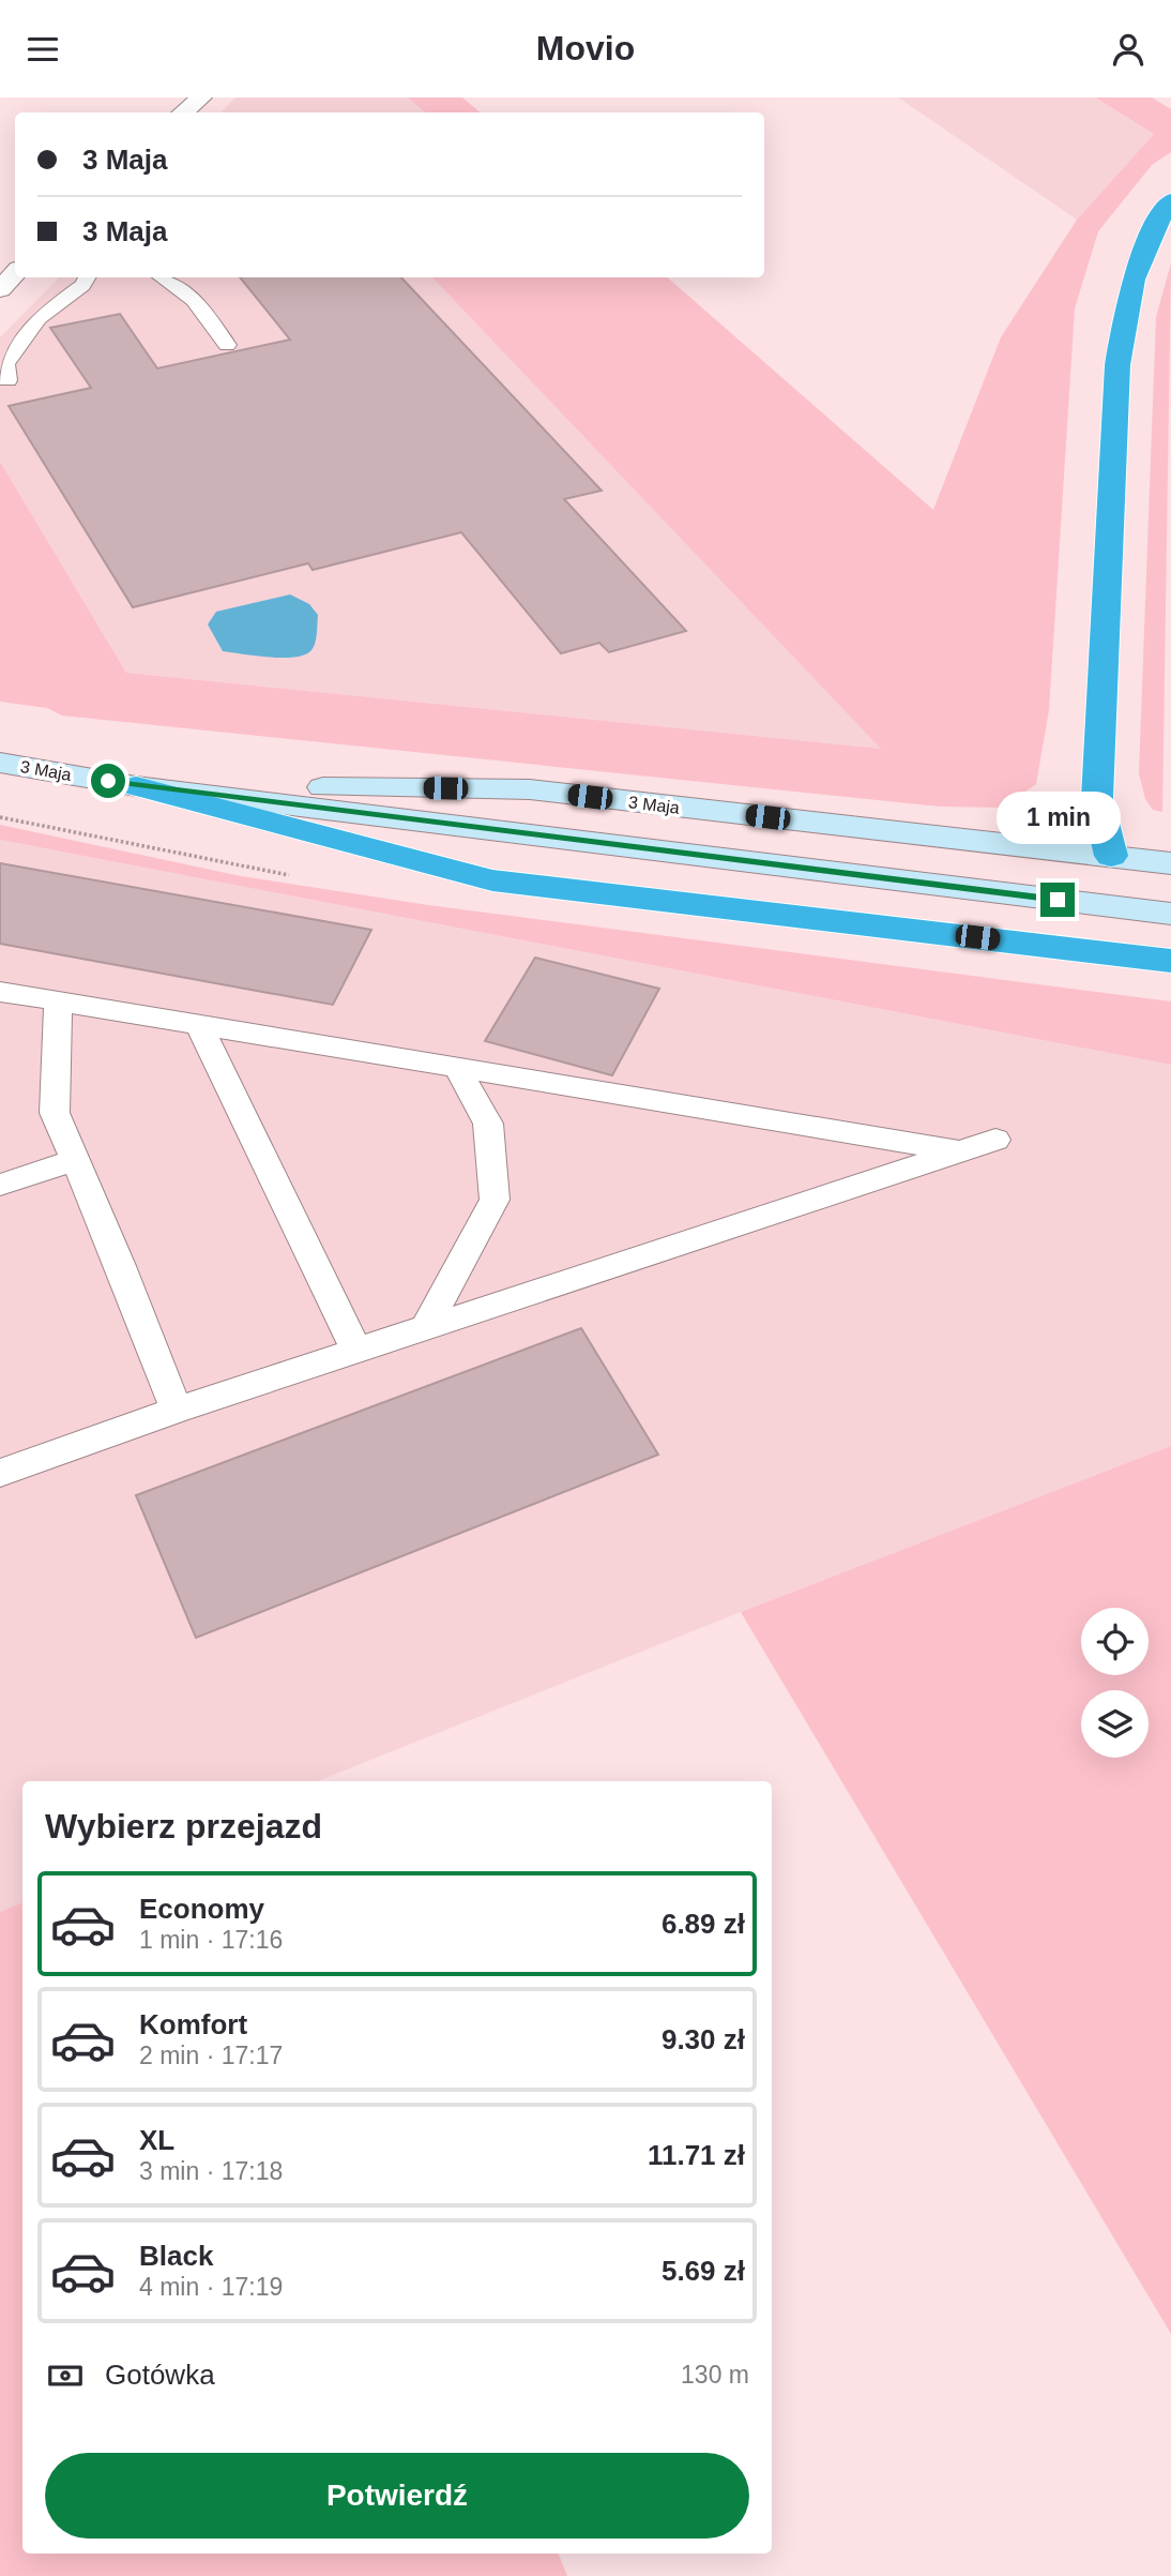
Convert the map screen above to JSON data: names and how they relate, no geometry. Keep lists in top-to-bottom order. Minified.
{"streets":{"main road":["3 Maja"]},"page":{"header":"Movio","banner":["3 Maja","3 Maja"],"bubble":"1 min","heading":"Wybierz przejazd","list":[{"name":"Economy","note":"1 min · 17:16","value":"6.89 zł"},{"name":"Komfort","note":"2 min · 17:17","value":"9.30 zł"},{"name":"XL","note":"3 min · 17:18","value":"11.71 zł"},{"name":"Black","note":"4 min · 17:19","value":"5.69 zł"}],"pay":["Gotówka","130 m"],"buttons":"Potwierdź"}}
